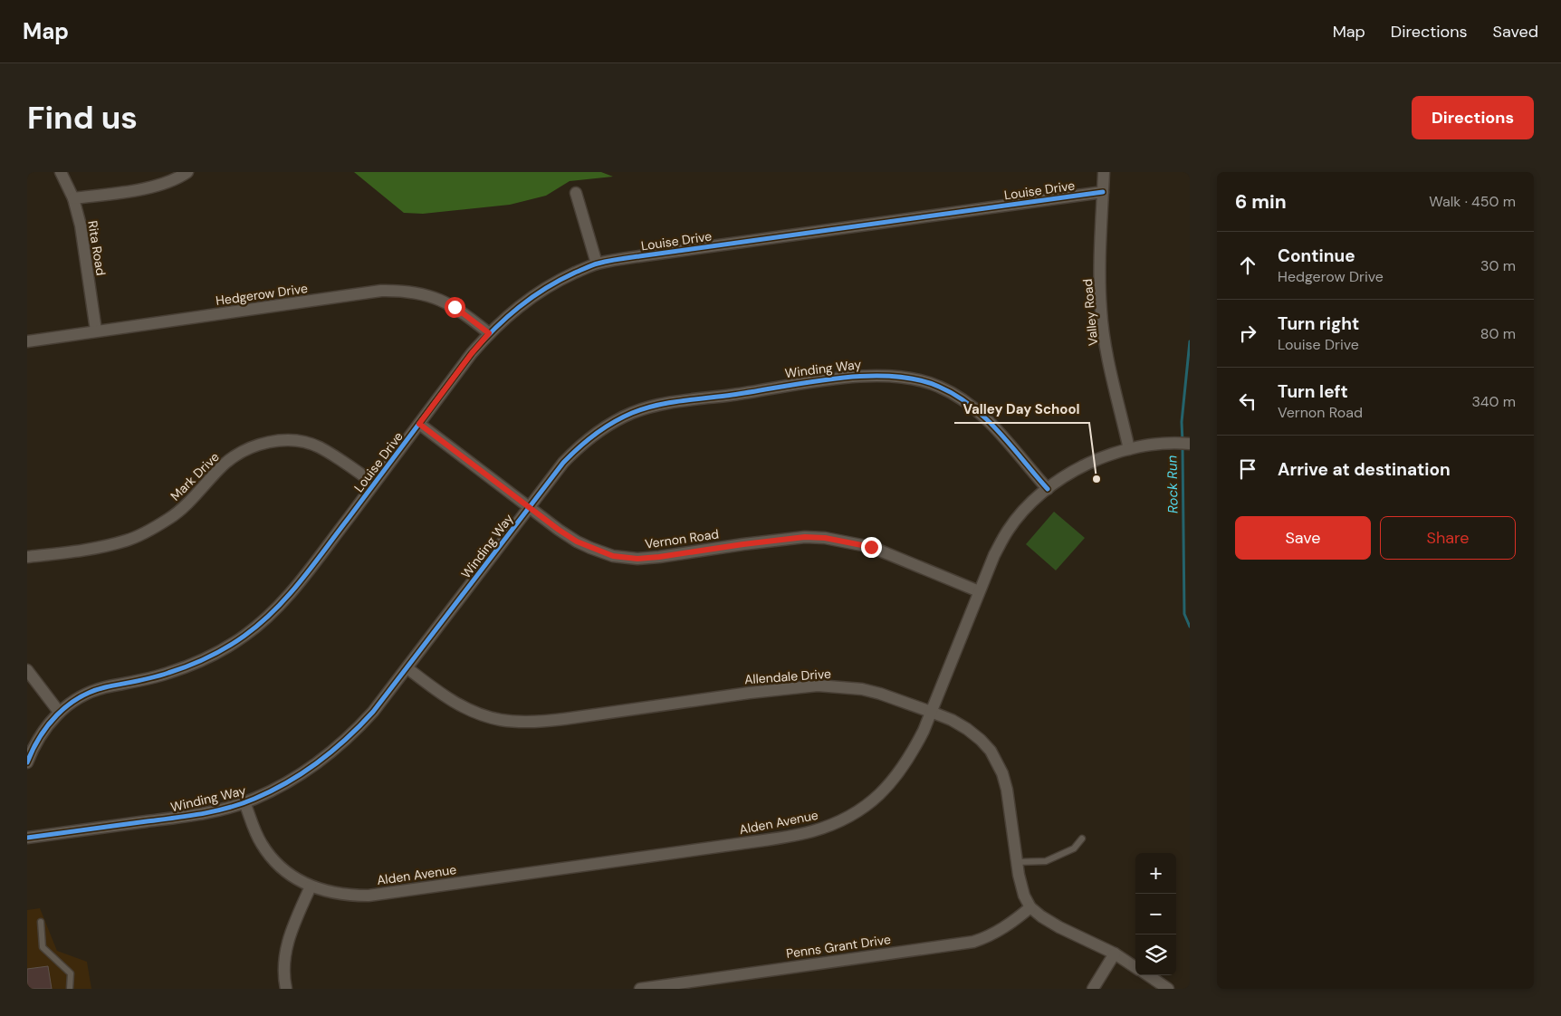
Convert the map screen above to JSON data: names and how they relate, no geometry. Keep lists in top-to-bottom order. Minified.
{"streets":{"street":["Louise Drive","Rita Road","Hedgerow Drive","Valley Road","Winding Way","Mark Drive","Vernon Road","Allendale Drive","Alden Avenue","Penns Grant Drive"]},"crossings":[["Louise Drive","Hedgerow Drive"],["Louise Drive","Valley Road"],["Louise Drive","Mark Drive"],["Louise Drive","Vernon Road"],["Rita Road","Hedgerow Drive"],["Valley Road","Alden Avenue"],["Winding Way","Vernon Road"],["Winding Way","Allendale Drive"],["Winding Way","Alden Avenue"],["Vernon Road","Alden Avenue"],["Allendale Drive","Alden Avenue"],["Allendale Drive","Penns Grant Drive"]],"water":["Rock Run"],"places":["Valley Day School"],"page":{"header":"Map","nav":["Map","Directions","Saved"],"buttons":["Directions",["Save","Share"]],"title":"Find us","heading":["6 min","Walk · 450 m"],"list":[["Continue","Hedgerow Drive","30 m"],["Turn right","Louise Drive","80 m"],["Turn left","Vernon Road","340 m"],"Arrive at destination"],"map_buttons":["+","−"]}}
